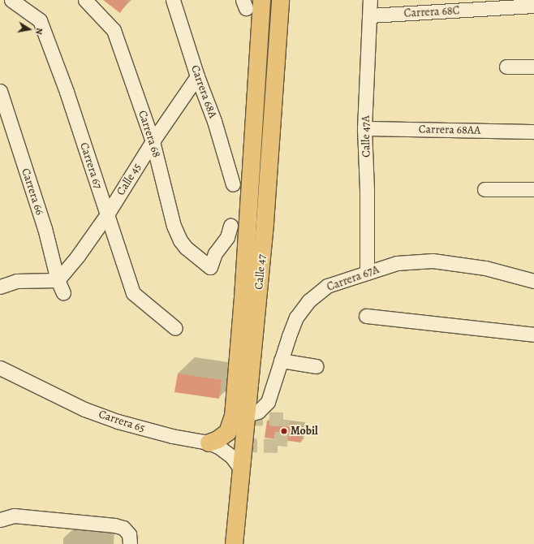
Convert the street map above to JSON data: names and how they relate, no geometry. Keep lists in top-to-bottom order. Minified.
{"streets":{"main road":["Calle 47"],"street":["Carrera 68C","Carrera 68A","Carrera 68AA","Carrera 68","Calle 47A","Carrera 67","Calle 45","Carrera 66","Carrera 67A","Carrera 65"]},"crossings":[["Carrera 68C","Calle 47A"],["Carrera 68A","Calle 45"],["Carrera 68AA","Calle 47A"],["Carrera 68","Calle 45"],["Calle 47A","Carrera 67A"],["Carrera 67","Calle 45"],["Calle 45","Carrera 66"],["Calle 47","Carrera 67A"],["Calle 47","Carrera 65"]],"places":["Mobil"],"north":"right"}
